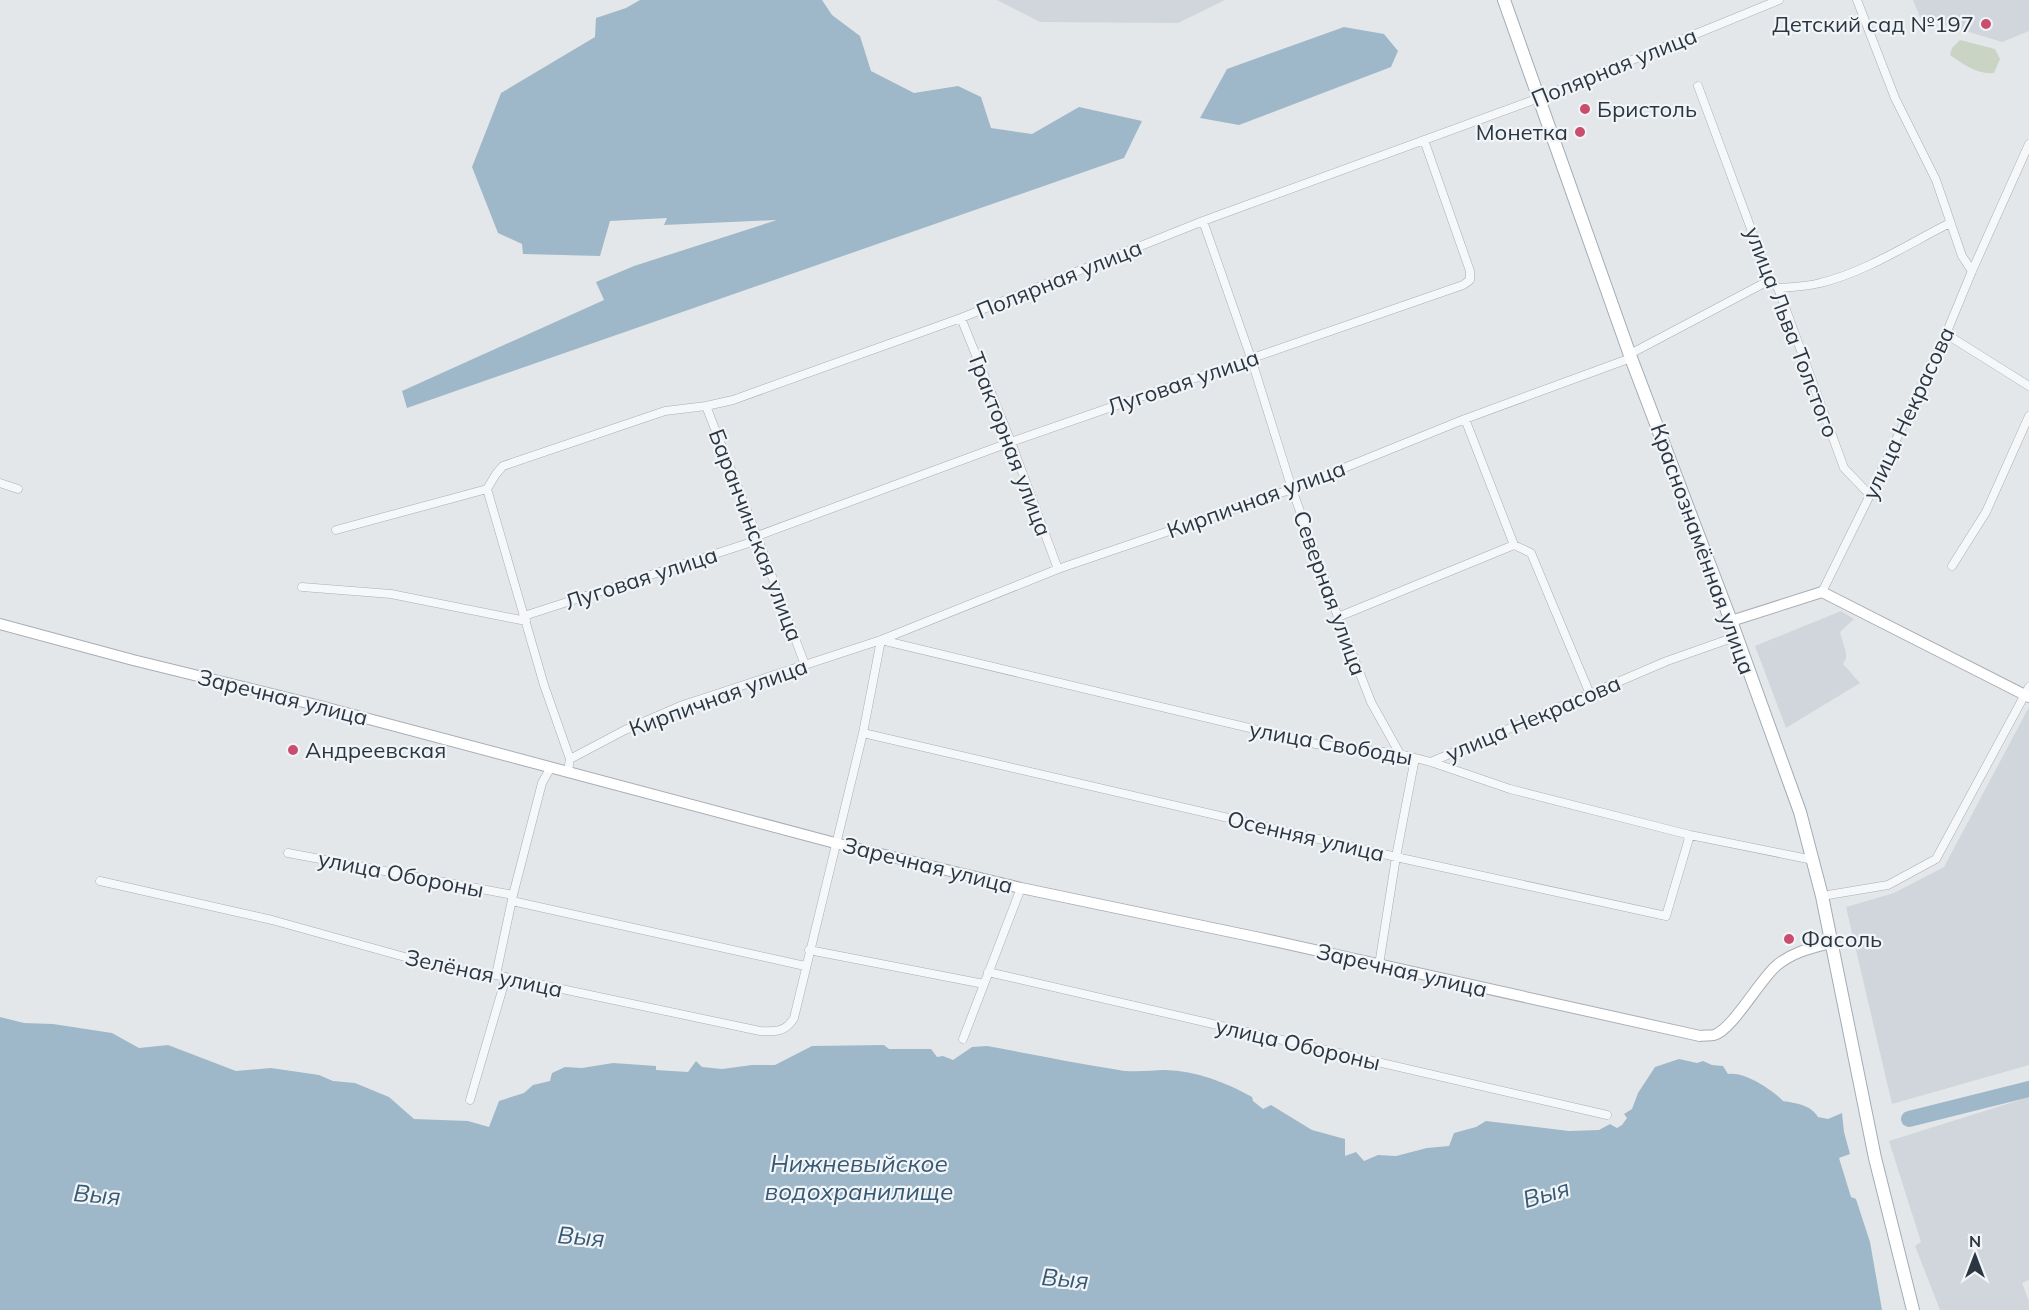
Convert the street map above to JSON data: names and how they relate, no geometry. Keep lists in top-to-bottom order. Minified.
{"streets":{"main road":["Краснознамённая улица"],"street":["Полярная улица","улица Льва Толстого","Луговая улица","улица Некрасова","Тракторная улица","Кирпичная улица","Баранчинская улица","Северная улица","Заречная улица","улица Свободы","Осенняя улица","улица Обороны","Зелёная улица"]},"crossings":[["Полярная улица","Луговая улица"],["Полярная улица","Тракторная улица"],["Полярная улица","Баранчинская улица"],["Полярная улица","Краснознамённая улица"],["Полярная улица","Северная улица"],["улица Льва Толстого","улица Некрасова"],["улица Льва Толстого","Кирпичная улица"],["Луговая улица","Тракторная улица"],["Луговая улица","Баранчинская улица"],["Луговая улица","Северная улица"],["улица Некрасова","Краснознамённая улица"],["улица Некрасова","улица Свободы"],["Тракторная улица","Кирпичная улица"],["Кирпичная улица","Баранчинская улица"],["Кирпичная улица","Краснознамённая улица"],["Кирпичная улица","Северная улица"],["Кирпичная улица","улица Свободы"],["Краснознамённая улица","Заречная улица"],["Краснознамённая улица","улица Свободы"],["Северная улица","улица Свободы"],["улица Свободы","Осенняя улица"],["улица Обороны","Зелёная улица"]],"water":["Нижневыйское водохранилище","Выя"],"places":["Детский сад №197","Бристоль","Монетка","Андреевская","Фасоль"],"north":"top"}
